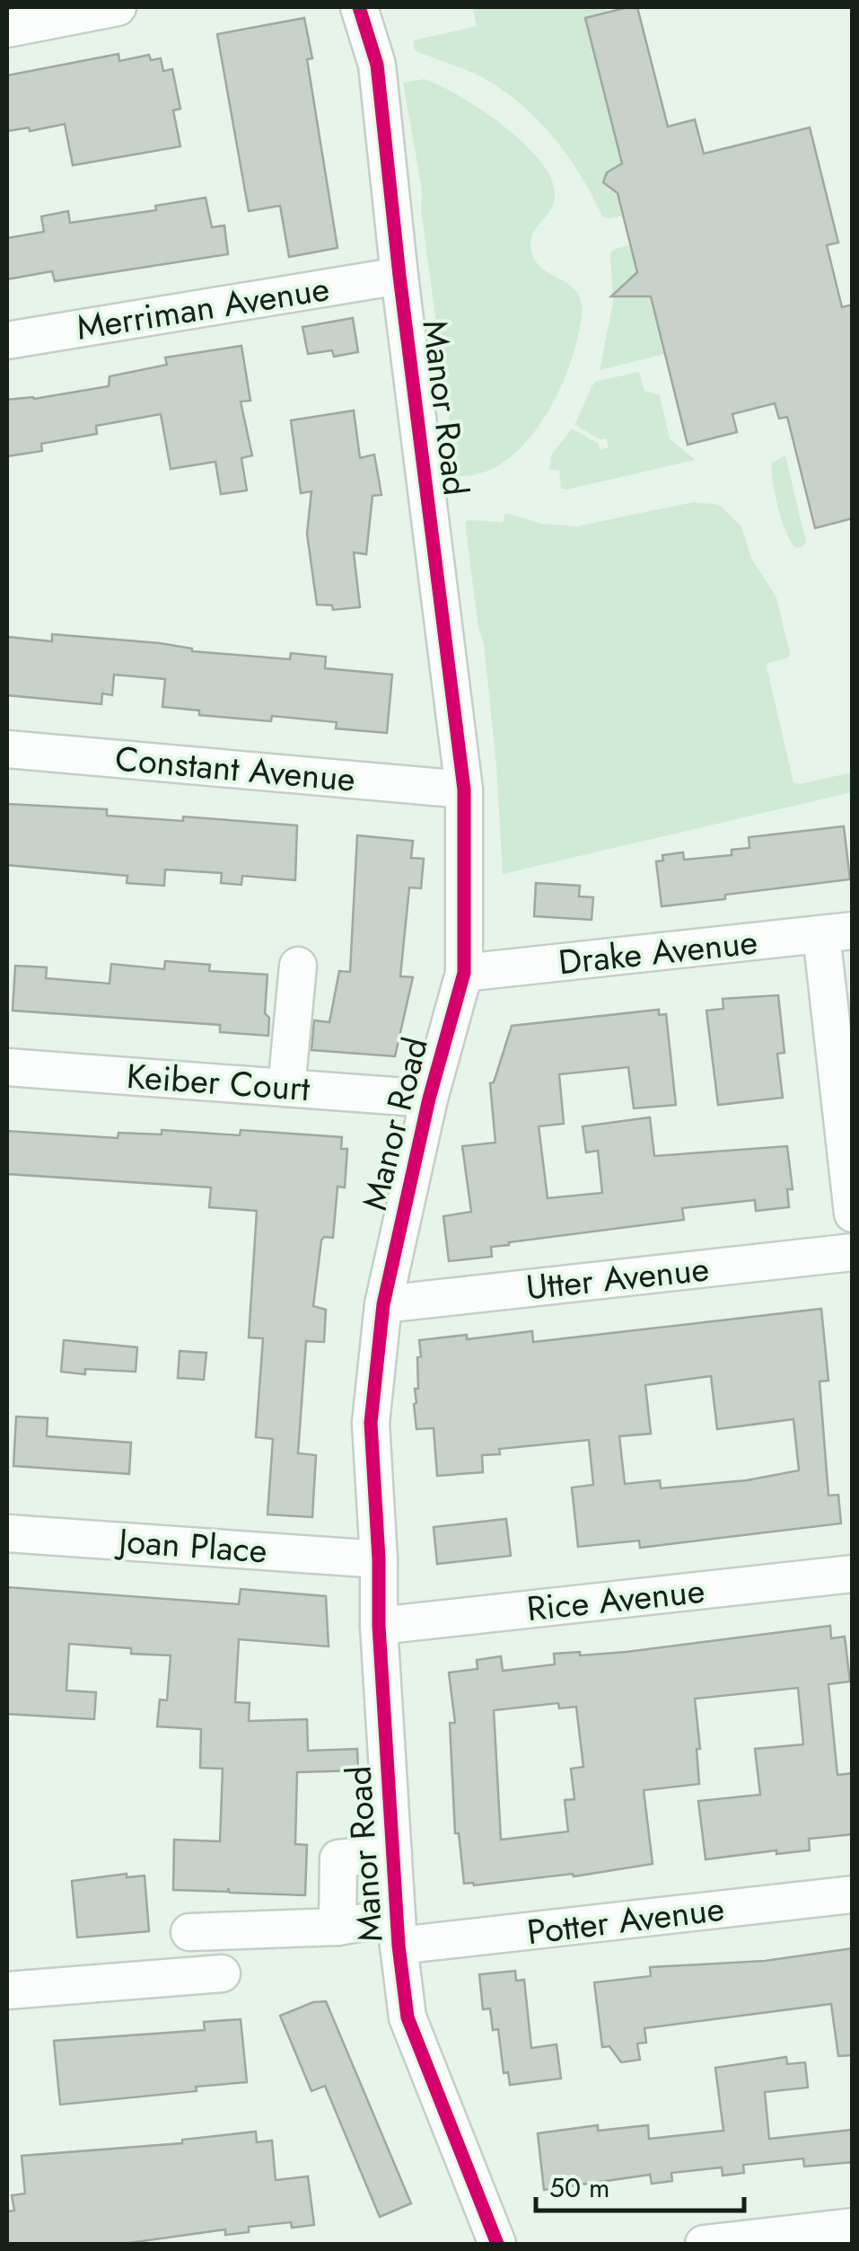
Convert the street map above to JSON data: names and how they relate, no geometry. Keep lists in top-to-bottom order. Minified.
{"streets":{"street":["Merriman Avenue","Manor Road","Constant Avenue","Drake Avenue","Keiber Court","Utter Avenue","Joan Place","Rice Avenue","Potter Avenue"]},"crossings":[["Merriman Avenue","Manor Road"],["Manor Road","Constant Avenue"],["Manor Road","Drake Avenue"],["Manor Road","Keiber Court"],["Manor Road","Utter Avenue"],["Manor Road","Joan Place"],["Manor Road","Rice Avenue"],["Manor Road","Potter Avenue"]],"scale_bar":"50 m"}
